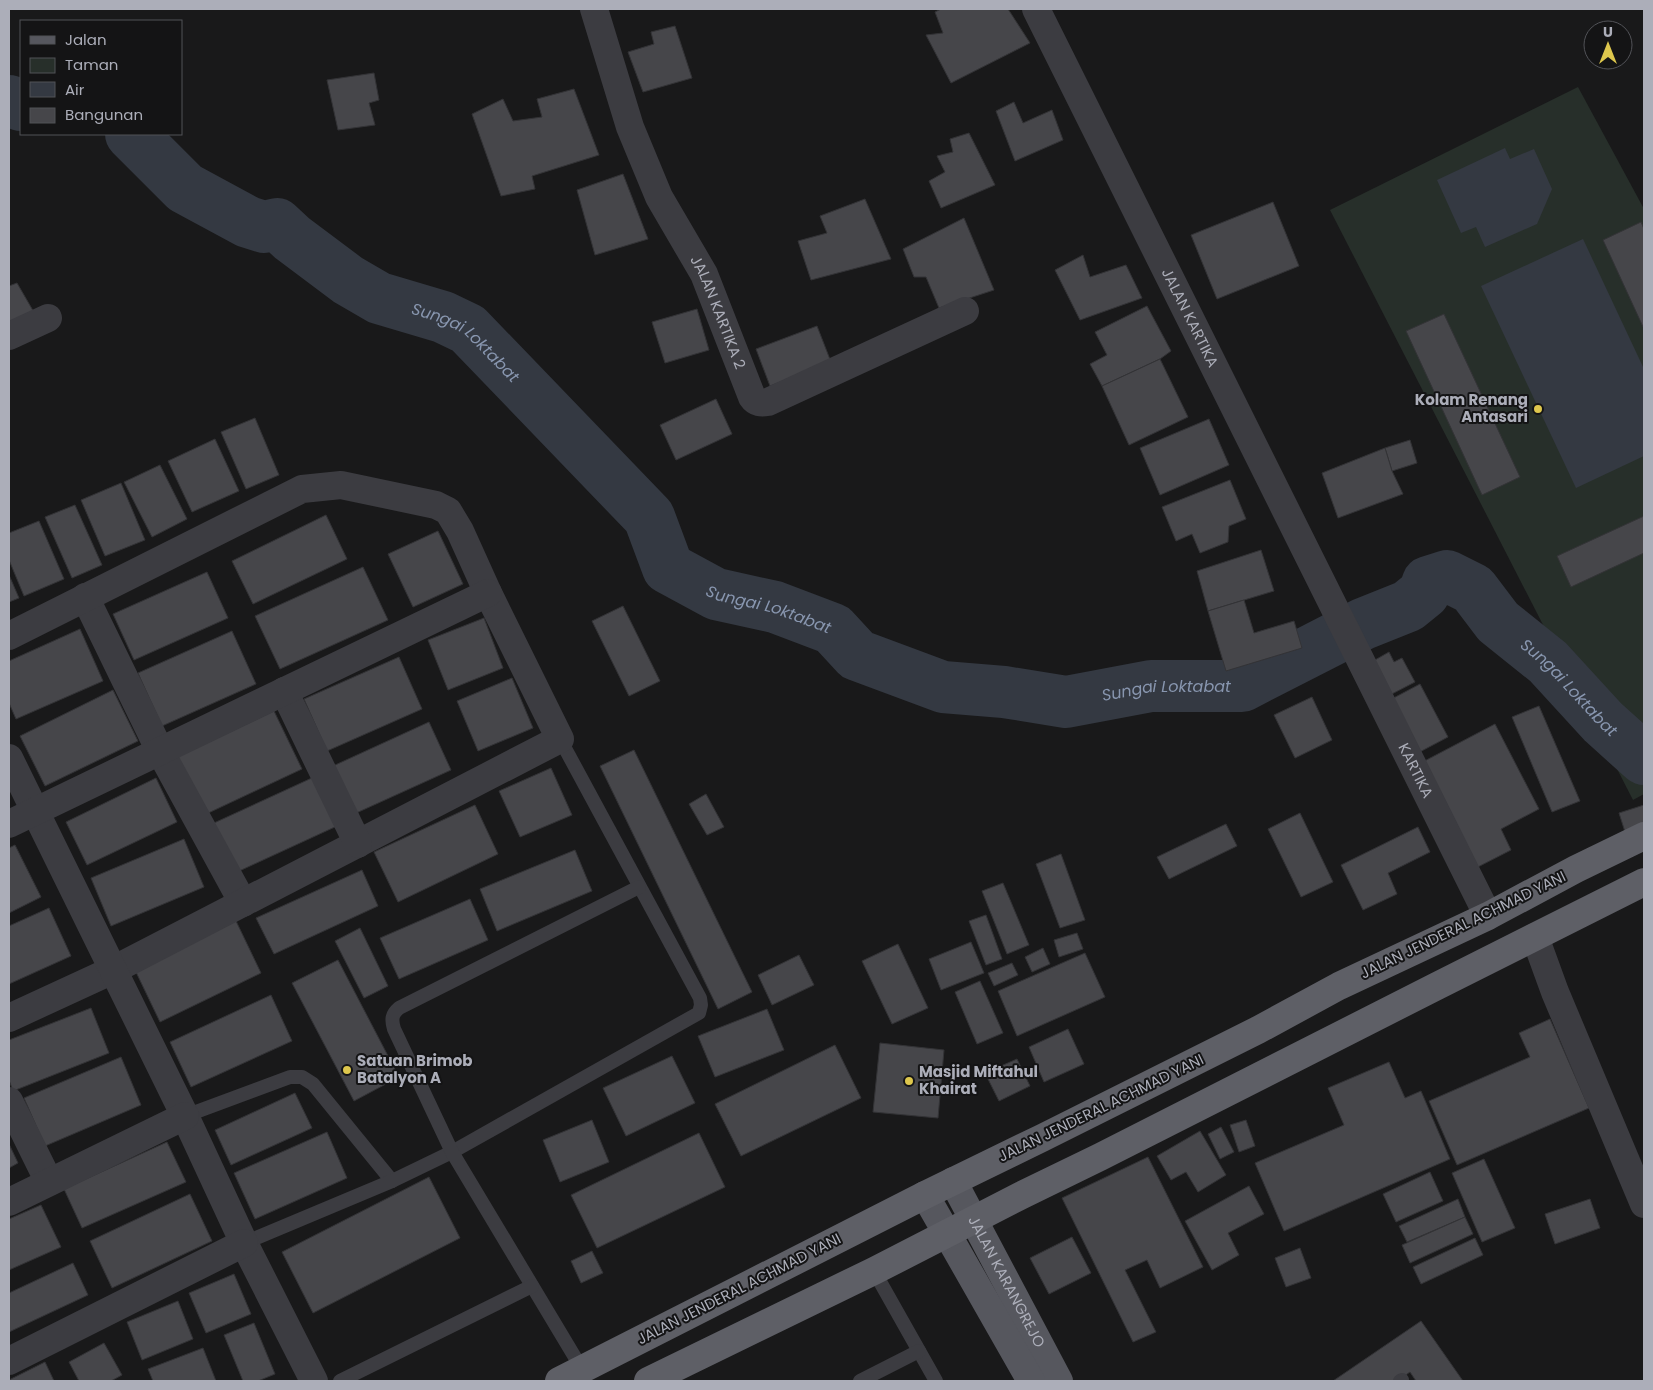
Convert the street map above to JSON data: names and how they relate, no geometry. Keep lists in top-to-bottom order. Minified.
{"streets":{"highway":["JALAN JENDERAL ACHMAD YANI"],"main road":["JALAN KARANGREJO"],"street":["JALAN KARTIKA 2","JALAN KARTIKA","KARTIKA"]},"crossings":[["JALAN KARTIKA","KARTIKA"],["KARTIKA","JALAN JENDERAL ACHMAD YANI"],["JALAN JENDERAL ACHMAD YANI","JALAN KARANGREJO"]],"water":["Sungai Loktabat"],"places":["Kolam Renang Antasari","Satuan Brimob Batalyon A","Masjid Miftahul Khairat"],"legend":["Jalan","Taman","Air","Bangunan"],"north":"top"}
